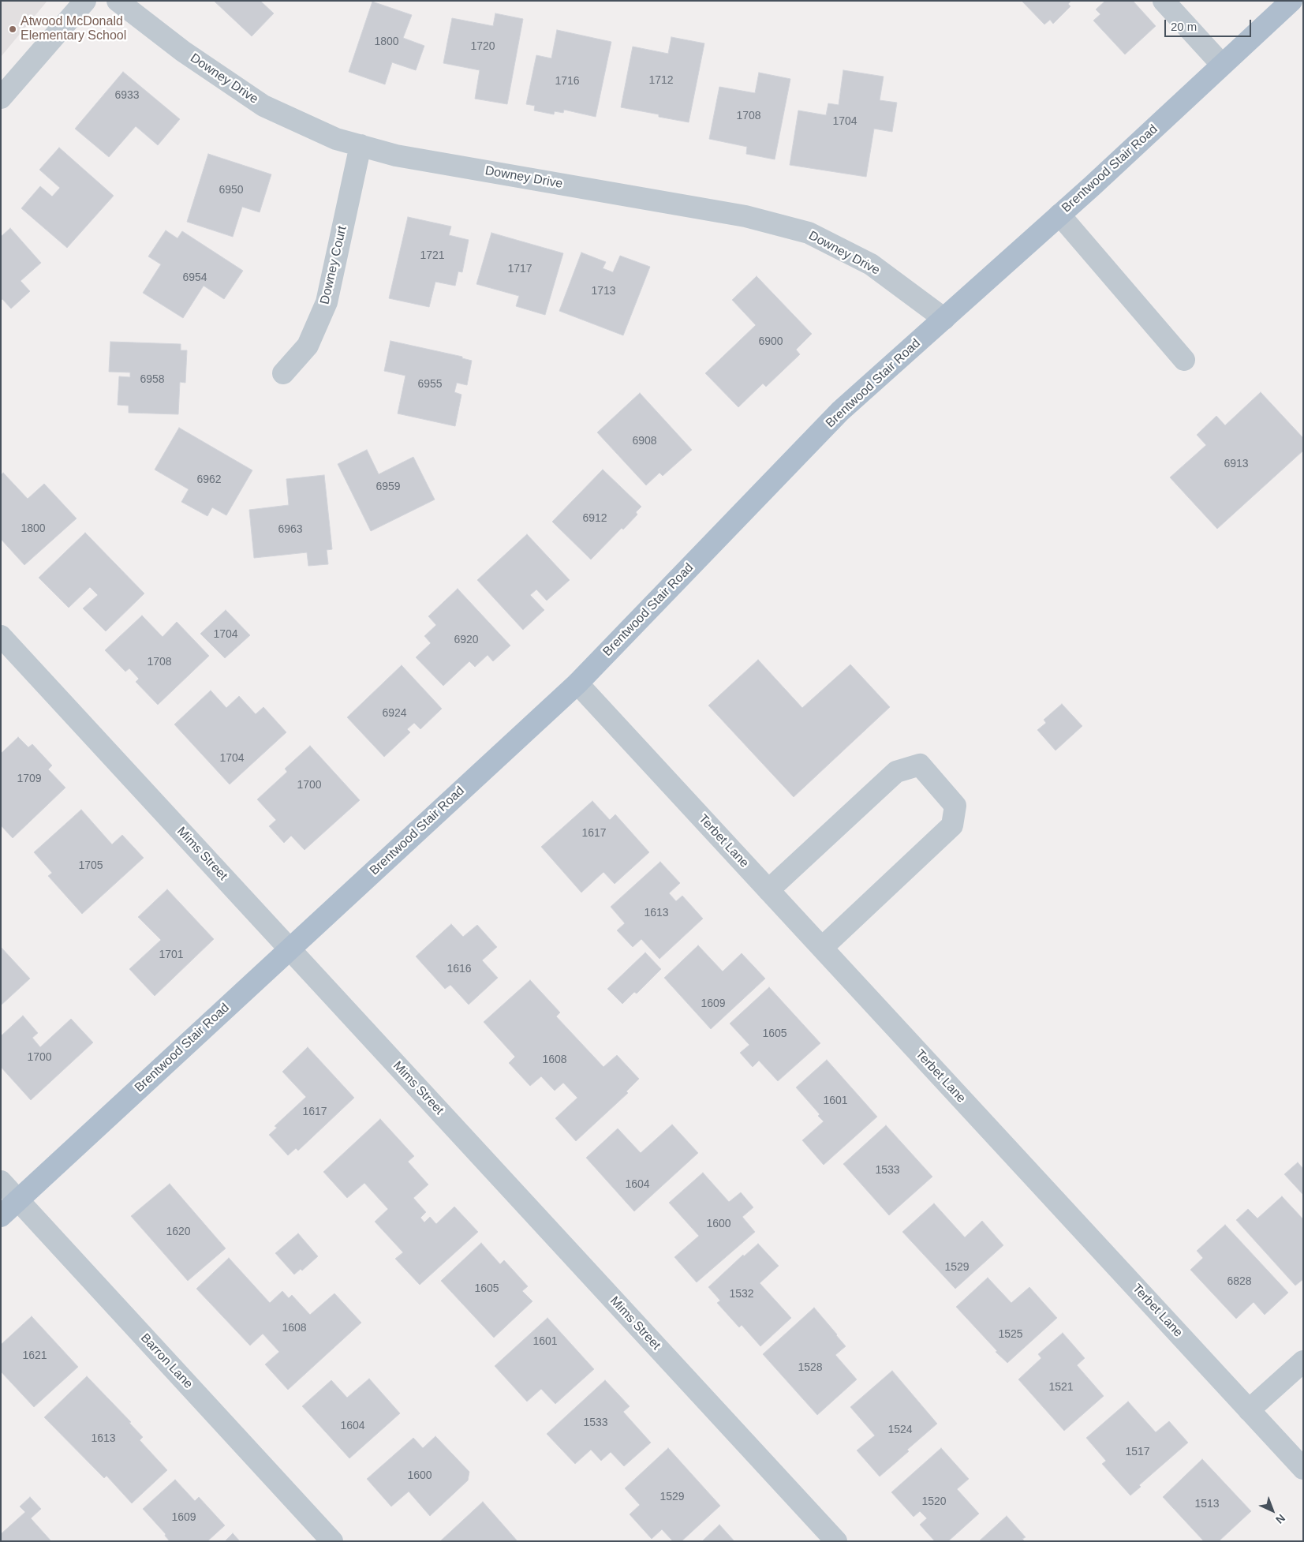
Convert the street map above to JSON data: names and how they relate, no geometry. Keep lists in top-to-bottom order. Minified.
{"streets":{"main road":["Brentwood Stair Road"],"street":["Downey Drive","Downey Court","Terbet Lane","Mims Street","Barron Lane"]},"crossings":[["Downey Drive","Brentwood Stair Road"],["Downey Drive","Downey Court"],["Brentwood Stair Road","Terbet Lane"],["Brentwood Stair Road","Mims Street"],["Brentwood Stair Road","Barron Lane"]],"places":["Atwood McDonald Elementary School"],"house_numbers":["1800","1720","1712","1716","6933","1708","1704","6950","1721","1717","6954","1713","6900","6958","6955","6908","6913","6962","6959","6912","1800","6963","1704","6920","1708","6924","1704","1709","1700","1617","1705","1613","1701","1616","1609","1605","1700","1608","1601","1617","1533","1604","1600","1620","1529","6828","1605","1532","1608","1525","1601","1621","1528","1521","1533","1604","1524","1613","1517","1600","1529","1520","1513","1609"],"scale_bar":"20 m","north":"bottom right"}
